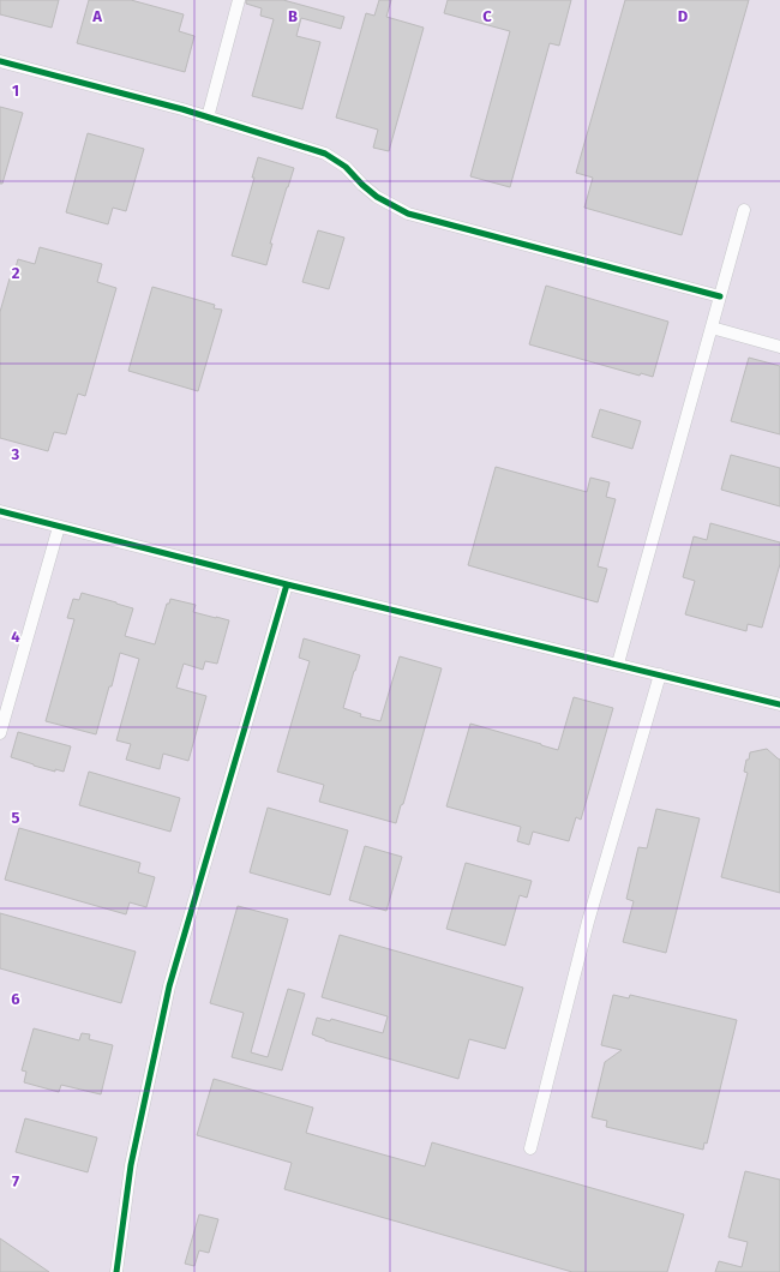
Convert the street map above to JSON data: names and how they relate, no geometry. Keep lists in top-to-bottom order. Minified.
{"grid":{"columns":["A","B","C","D"],"rows":["1","2","3","4","5","6","7"]}}
